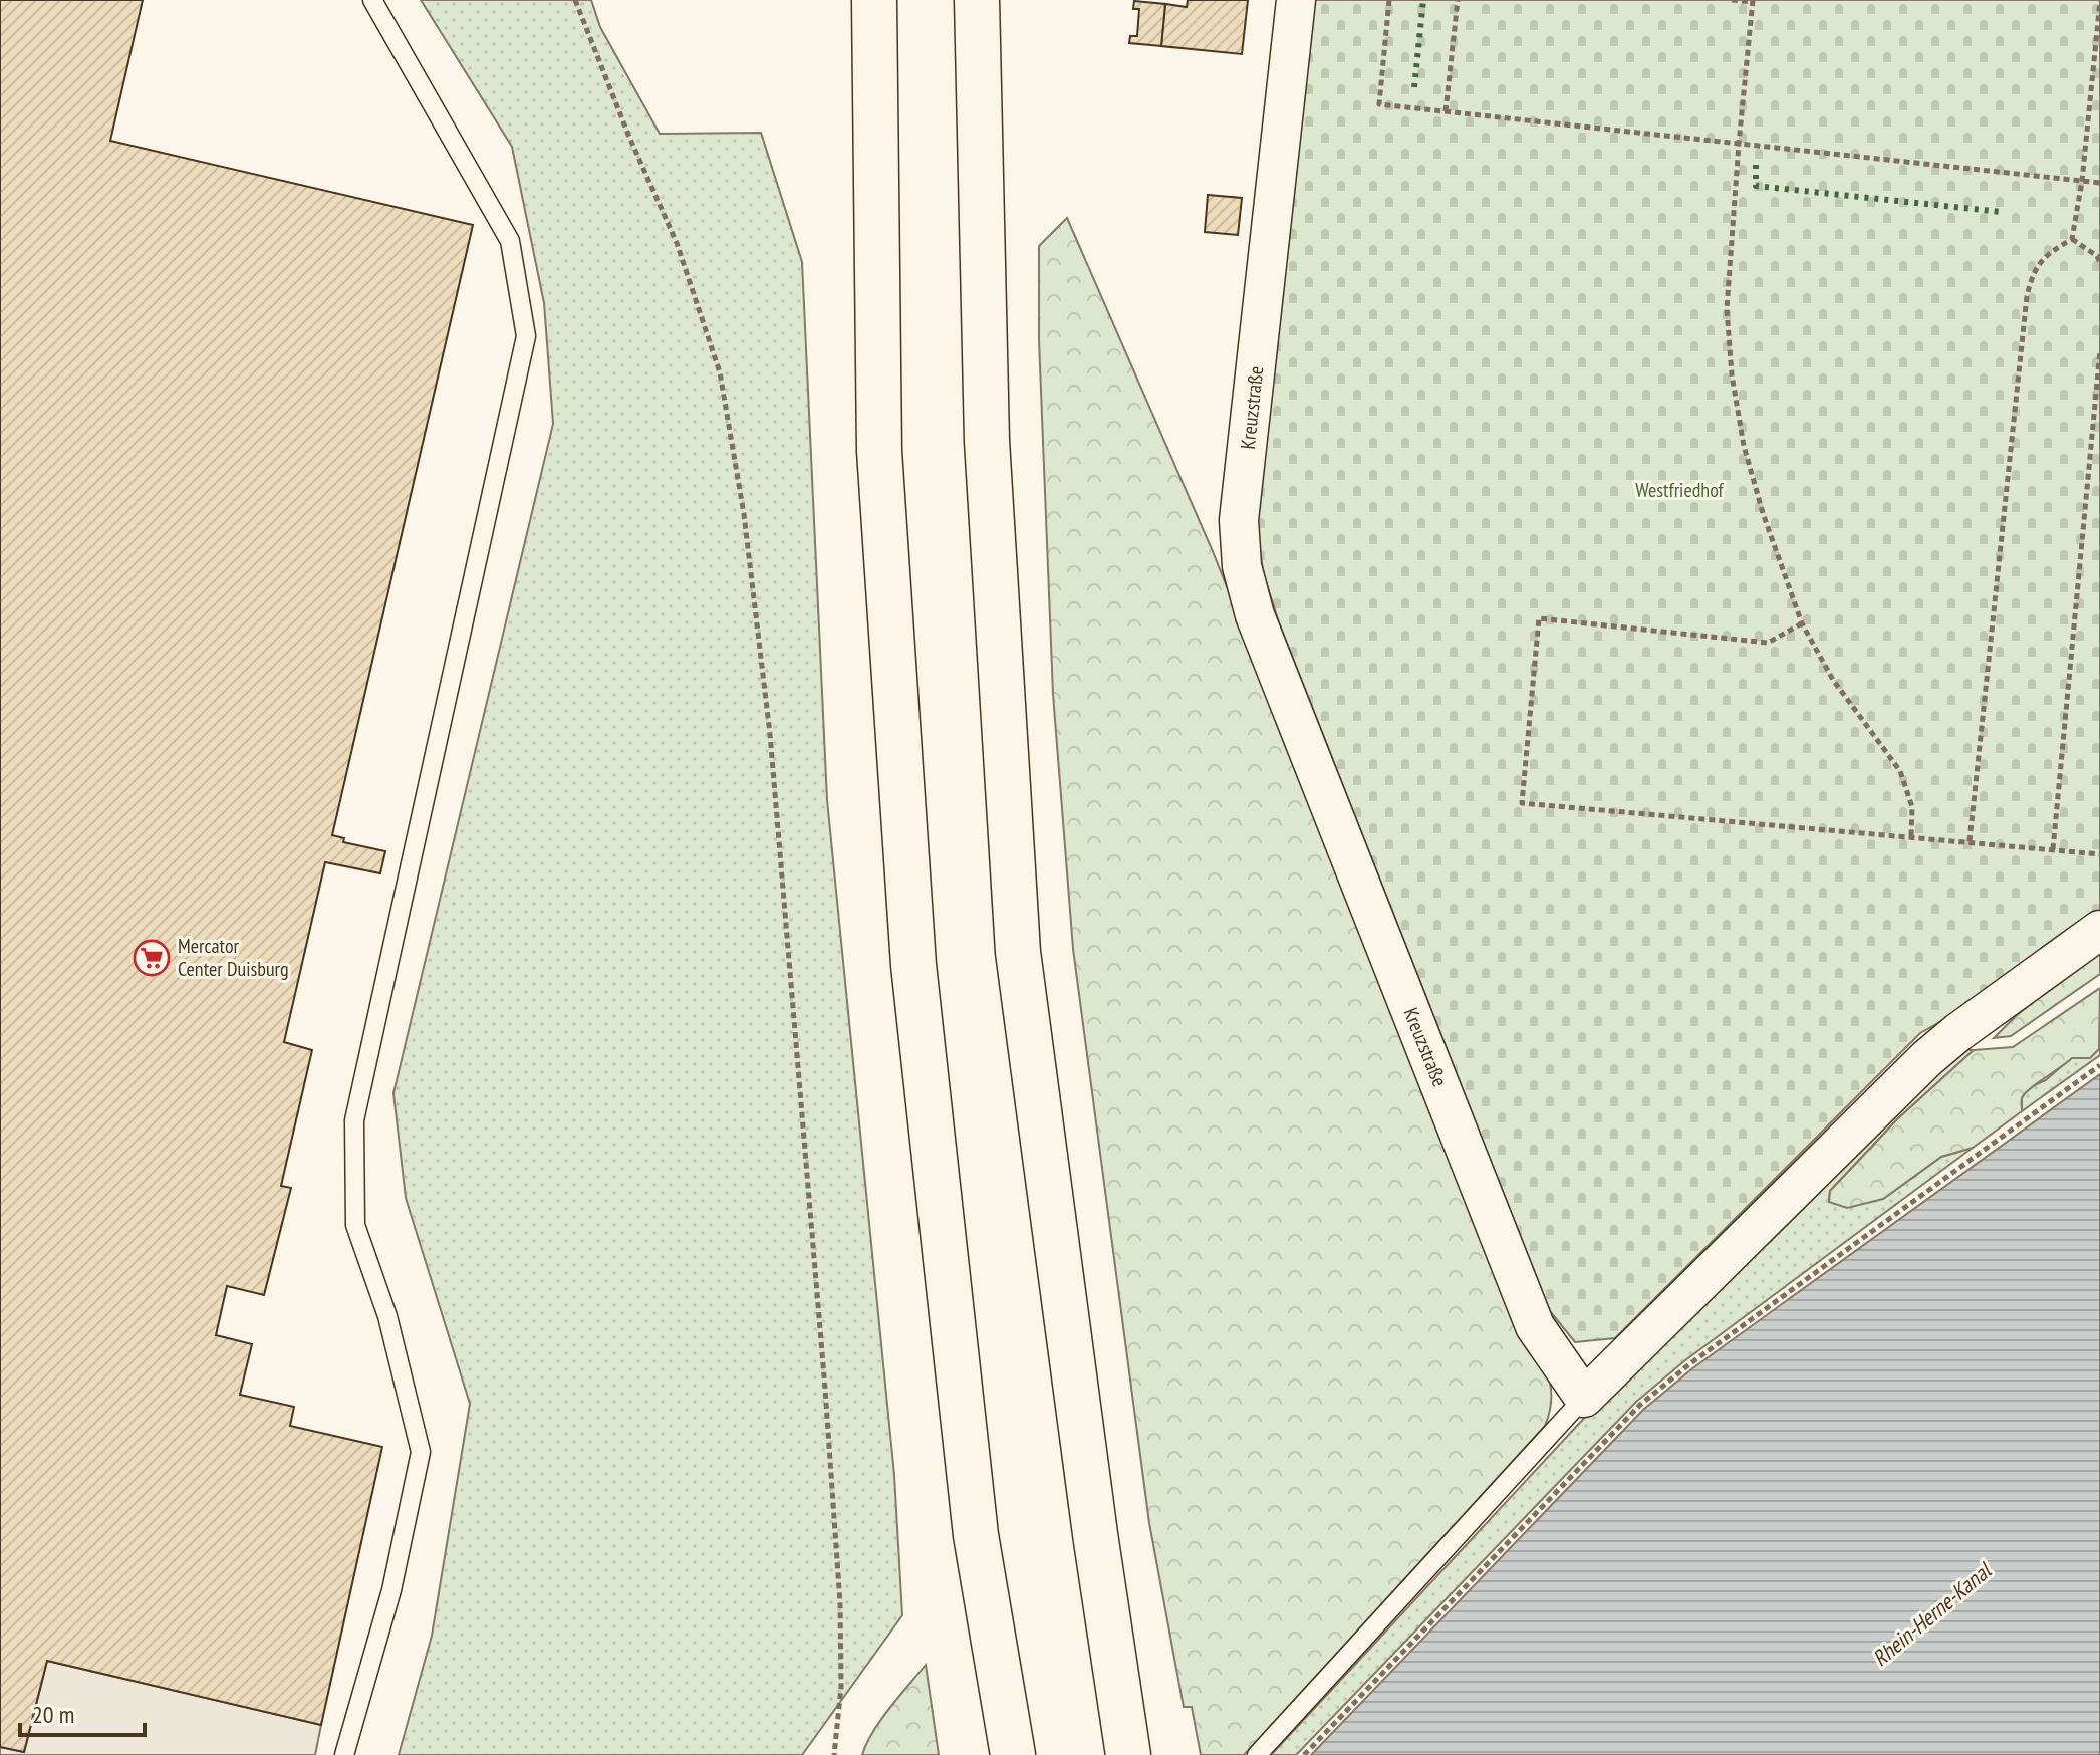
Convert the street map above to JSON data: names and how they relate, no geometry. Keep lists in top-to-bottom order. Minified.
{"streets":{"street":["Kreuzstraße"]},"water":["Rhein-Herne-Kanal"],"parks":["Westfriedhof"],"places":{"supermarket":["Mercator Center Duisburg"]},"scale_bar":"20 m"}
